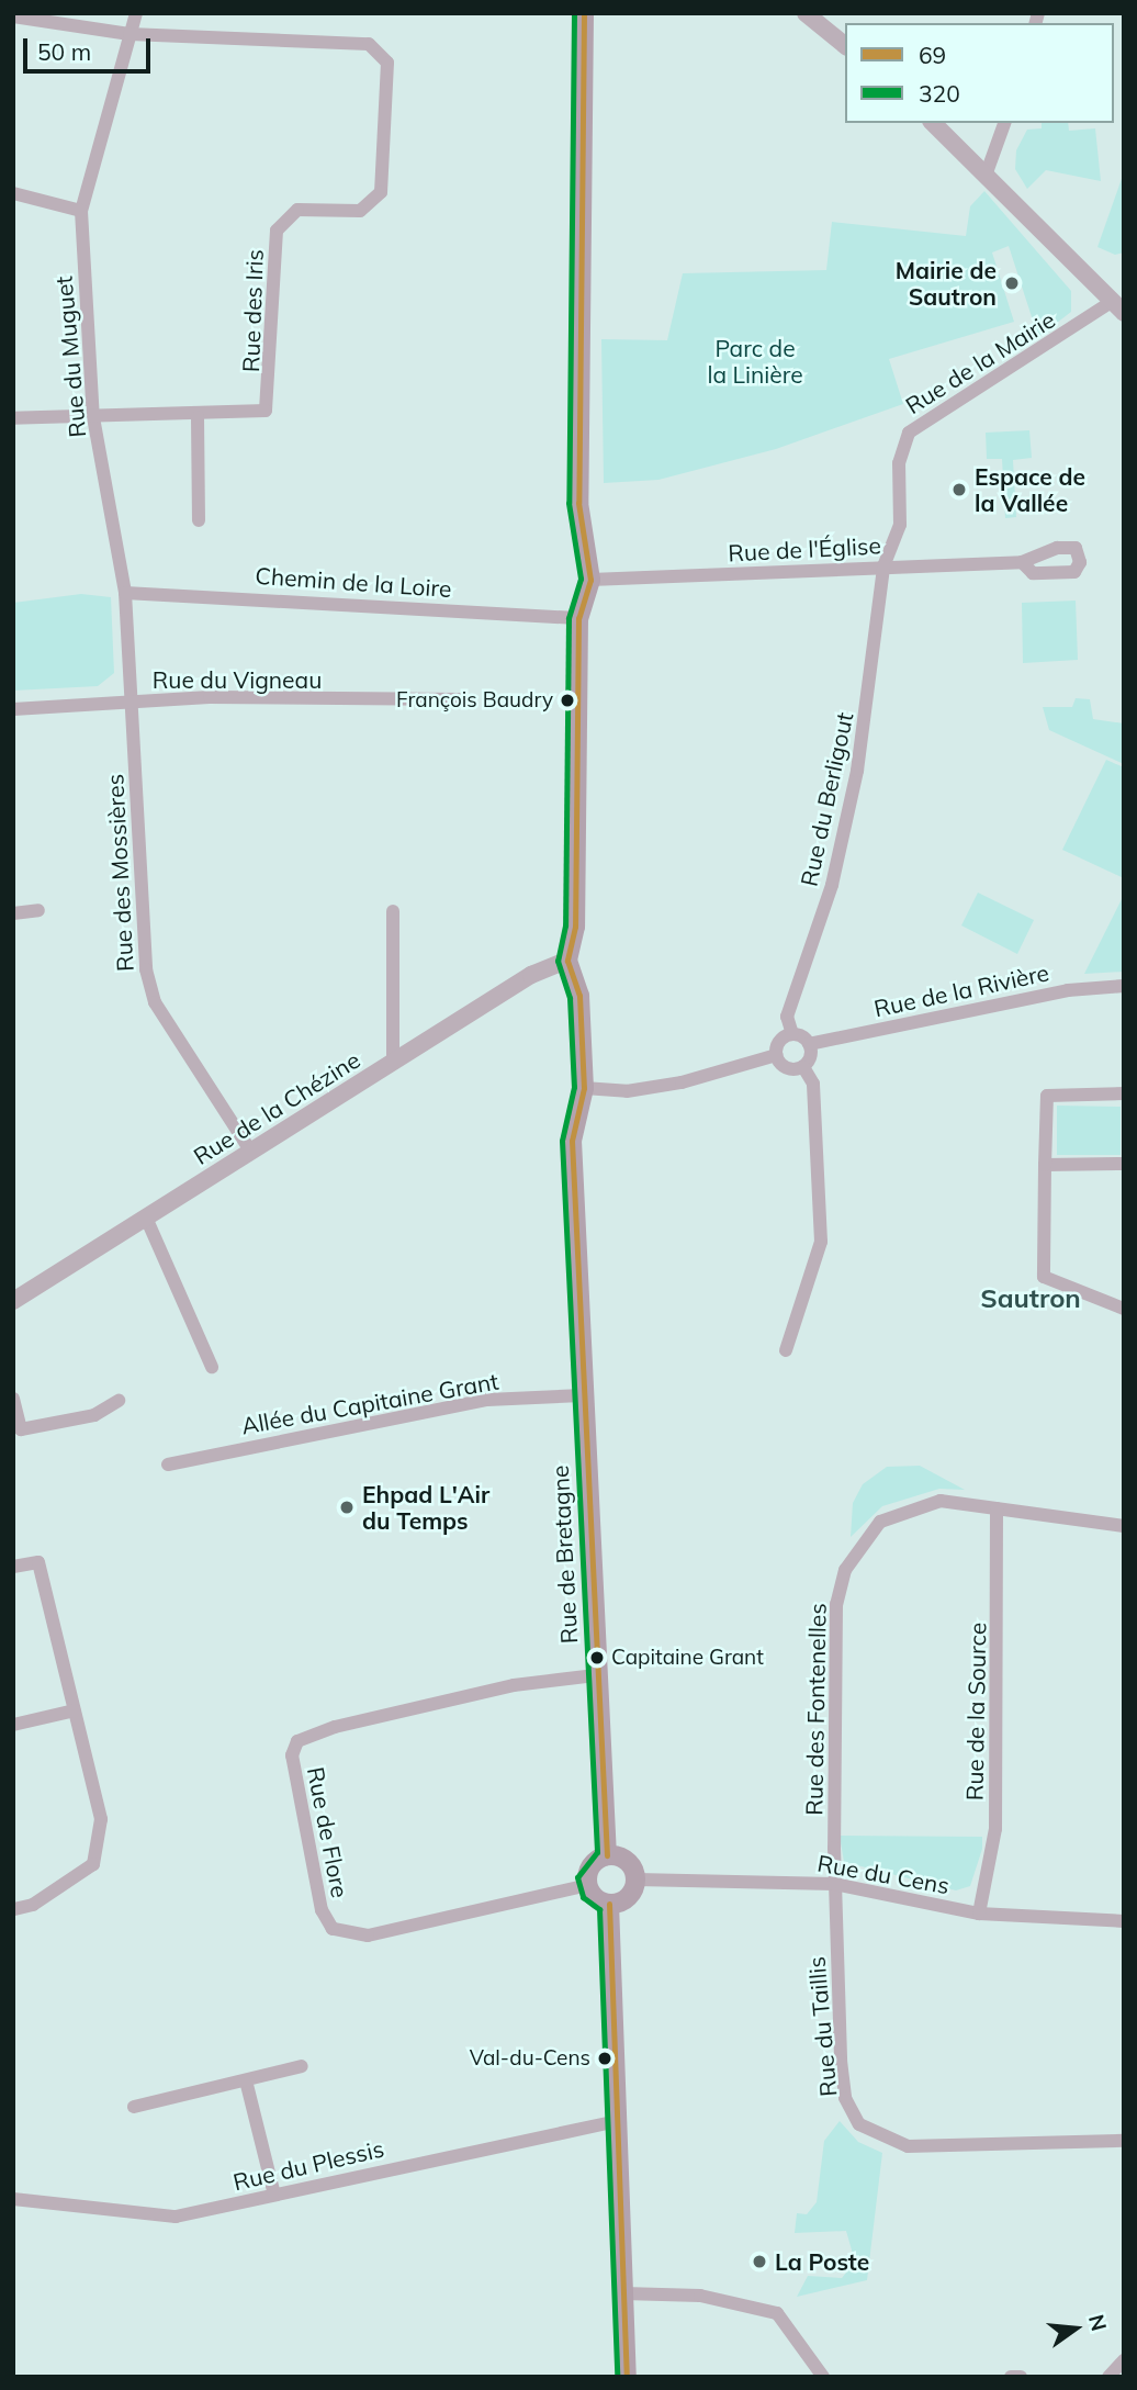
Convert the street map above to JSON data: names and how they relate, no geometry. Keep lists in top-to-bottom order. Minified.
{"streets":{"main road":["Rue de Bretagne"],"street":["Rue des Iris","Rue du Muguet","Rue de la Mairie","Rue de l'Église","Chemin de la Loire","Rue du Vigneau","Rue du Berligout","Rue des Mossières","Rue de la Rivière","Rue de la Chézine","Allée du Capitaine Grant","Rue des Fontenelles","Rue de la Source","Rue de Flore","Rue du Cens","Rue du Taillis","Rue du Plessis"]},"crossings":[["Rue des Iris","Rue du Muguet"],["Rue du Muguet","Chemin de la Loire"],["Rue du Muguet","Rue du Vigneau"],["Rue du Muguet","Rue des Mossières"],["Rue de la Mairie","Rue de l'Église"],["Rue de la Mairie","Rue du Berligout"],["Rue de l'Église","Rue du Berligout"],["Rue du Vigneau","Rue des Mossières"],["Rue du Berligout","Rue de la Rivière"],["Rue des Mossières","Rue de la Chézine"],["Rue de la Chézine","Rue de Bretagne"],["Allée du Capitaine Grant","Rue de Bretagne"],["Rue de Bretagne","Rue de Flore"],["Rue de Bretagne","Rue du Cens"],["Rue des Fontenelles","Rue de la Source"],["Rue des Fontenelles","Rue du Cens"],["Rue des Fontenelles","Rue du Taillis"],["Rue de la Source","Rue du Cens"],["Rue de Flore","Rue du Cens"],["Rue du Cens","Rue du Taillis"]],"districts":["Sautron"],"parks":["Parc de la Linière"],"places":["Mairie de Sautron","Espace de la Vallée","François Baudry","Ehpad L'Air du Temps","Capitaine Grant","Val-du-Cens","La Poste"],"lines":["transit line 69","transit line 320"],"legend":["69","320"],"scale_bar":"50 m","north":"right"}
